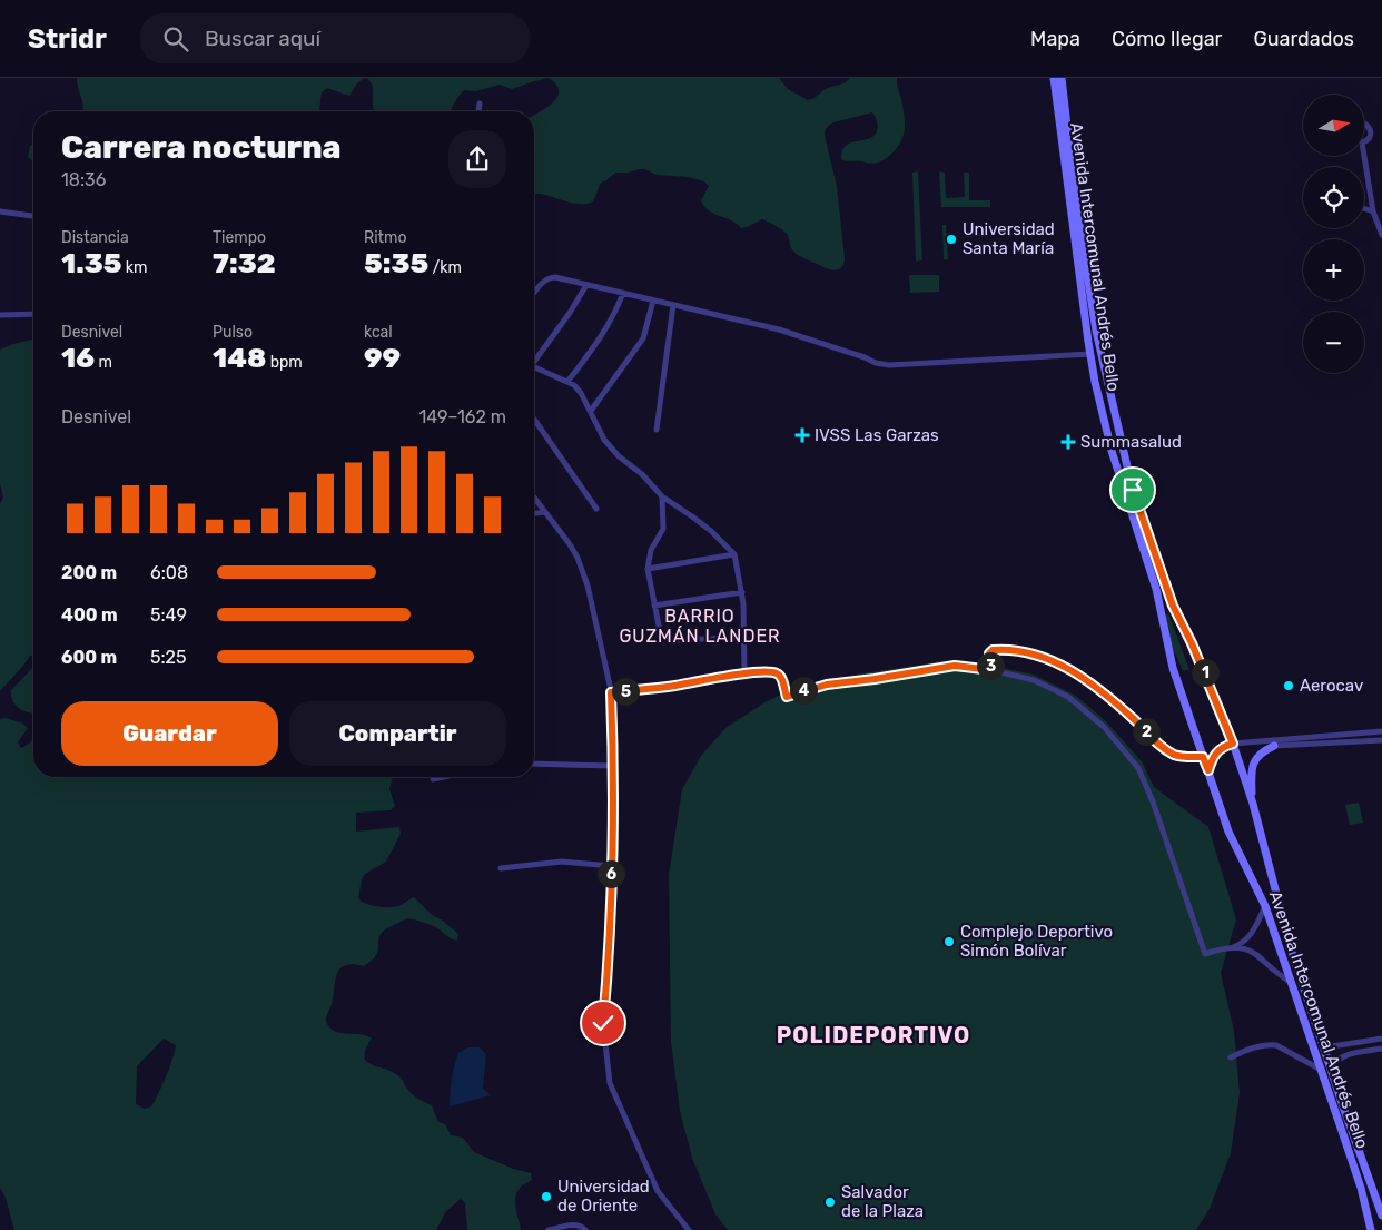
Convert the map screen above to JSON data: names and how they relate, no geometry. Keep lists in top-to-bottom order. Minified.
{"streets":{"main road":["Avenida Intercomunal Andrés Bello"]},"districts":["BARRIO GUZMÁN LANDER","POLIDEPORTIVO"],"places":{"other":["Universidad Santa María","Aerocav","Complejo Deportivo Simón Bolívar","Universidad de Oriente","Salvador de la Plaza"],"health":["IVSS Las Garzas","Summasalud"]},"north":"right","page":{"header":"Stridr","search":"Buscar aquí","nav":["Mapa","Cómo llegar","Guardados"],"map_buttons":["+","−"],"heading":["Carrera nocturna","18:36"],"stats":[["Distancia","1.35 km"],["Tiempo","7:32"],["Ritmo","5:35 /km"],["Desnivel","16 m"],["Pulso","148 bpm"],["kcal","99"]],"chart":["Desnivel","149–162 m"],"list":[{"name":"200 m","note":"6:08"},{"name":"400 m","note":"5:49"},{"name":"600 m","note":"5:25"}],"pins":["3","1","4","5","2","6"],"buttons":["Guardar","Compartir"]}}
